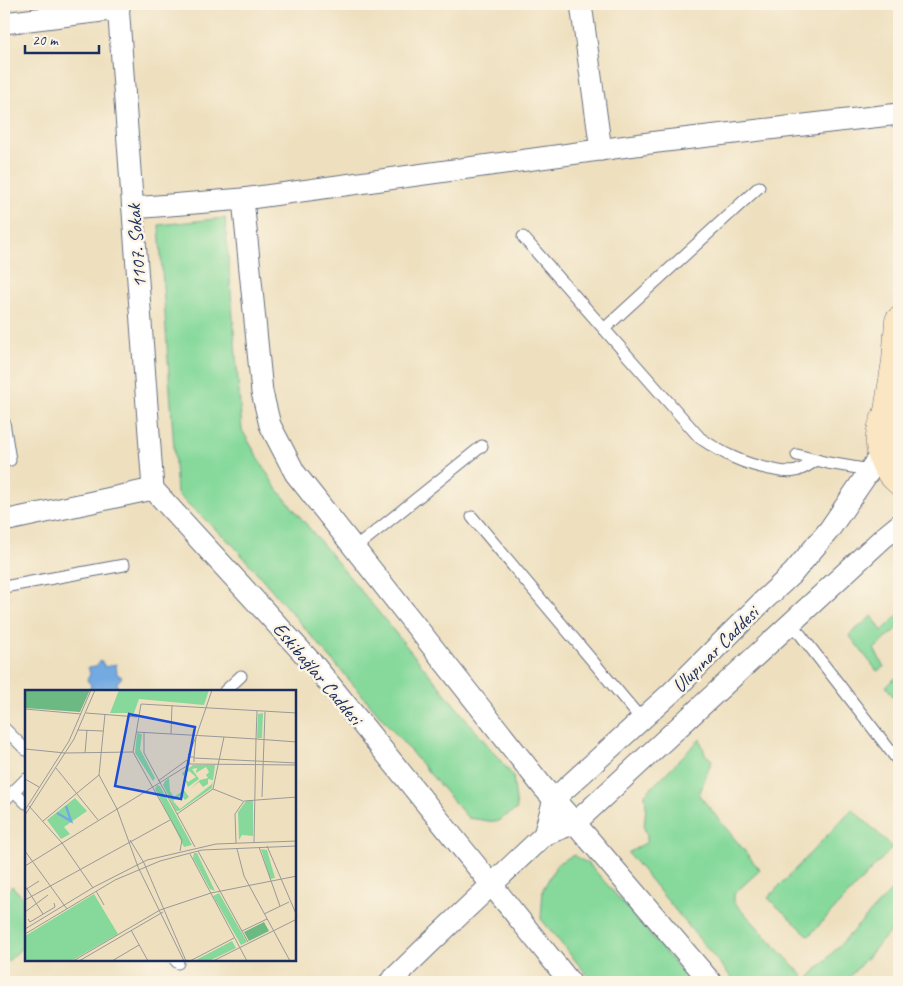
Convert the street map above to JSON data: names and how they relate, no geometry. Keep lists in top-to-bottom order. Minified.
{"streets":{"street":["1107. Sokak","Ulupınar Caddesi","Eskibağlar Caddesi"]},"crossings":[["1107. Sokak","Eskibağlar Caddesi"],["Ulupınar Caddesi","Eskibağlar Caddesi"]],"scale_bar":"20 m"}
